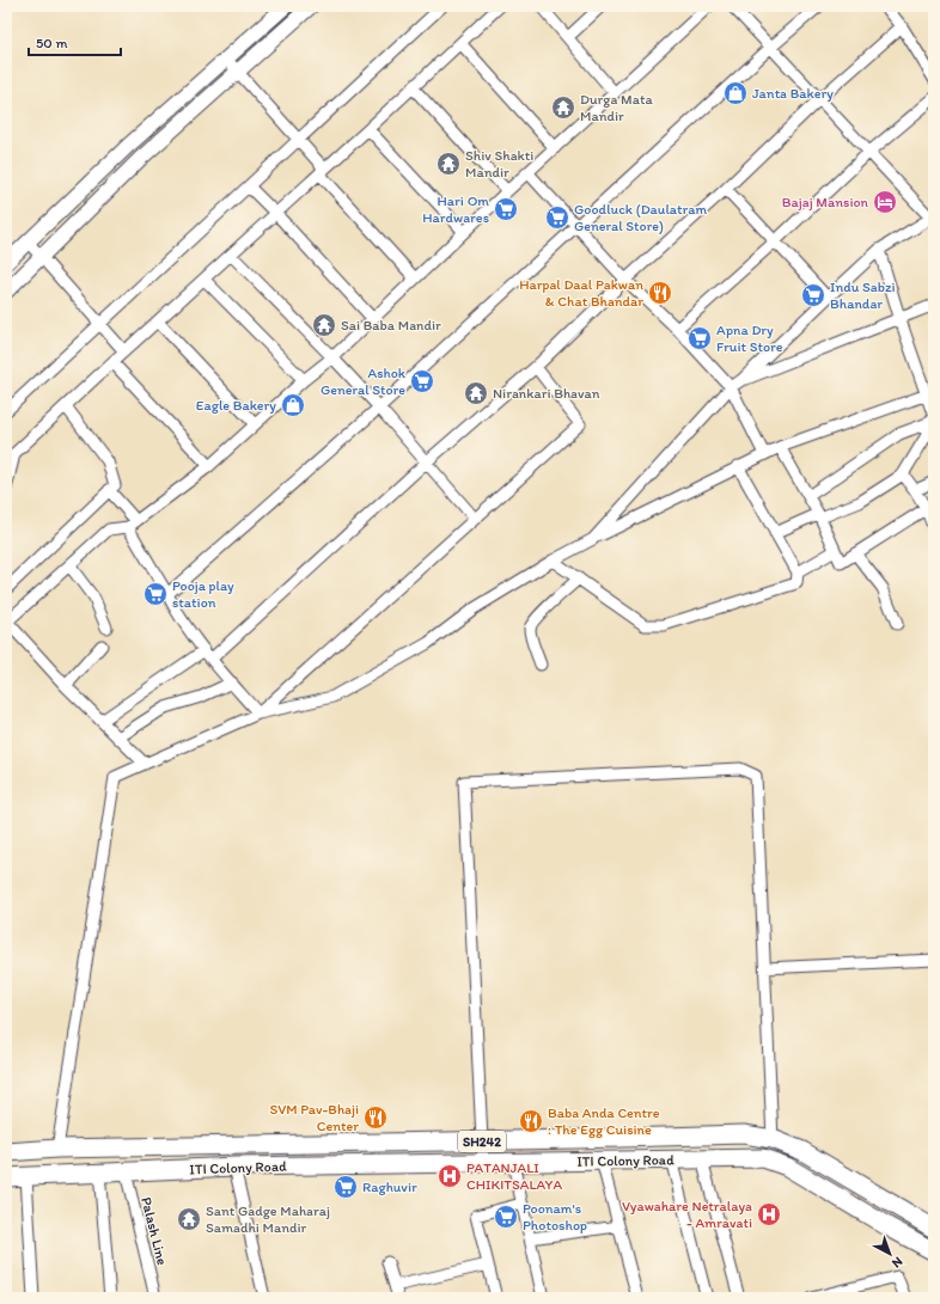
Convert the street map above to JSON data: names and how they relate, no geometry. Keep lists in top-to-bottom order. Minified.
{"streets":{"main road":["SH242","ITI Colony Road"],"street":["Palash Line"]},"crossings":[["ITI Colony Road","Palash Line"]],"places":{"shop":["Janta Bakery","Eagle Bakery"],"temple":["Durga Mata Mandir","Shiv Shakti Mandir","Sai Baba Mandir","Nirankari Bhavan","Sant Gadge Maharaj Samadhi Mandir"],"hotel":["Bajaj Mansion"],"supermarket":["Hari Om Hardwares","Goodluck (Daulatram General Store)","Indu Sabzi Bhandar","Apna Dry Fruit Store","Ashok General Store","Pooja play station","Raghuvir","Poonam's Photoshop"],"restaurant":["Harpal Daal Pakwan & Chat Bhandar","SVM Pav-Bhaji Center","Baba Anda Centre : The Egg Cuisine"],"hospital":["PATANJALI CHIKITSALAYA","Vyawahare Netralaya - Amravati"]},"scale_bar":"50 m","north":"bottom right"}
